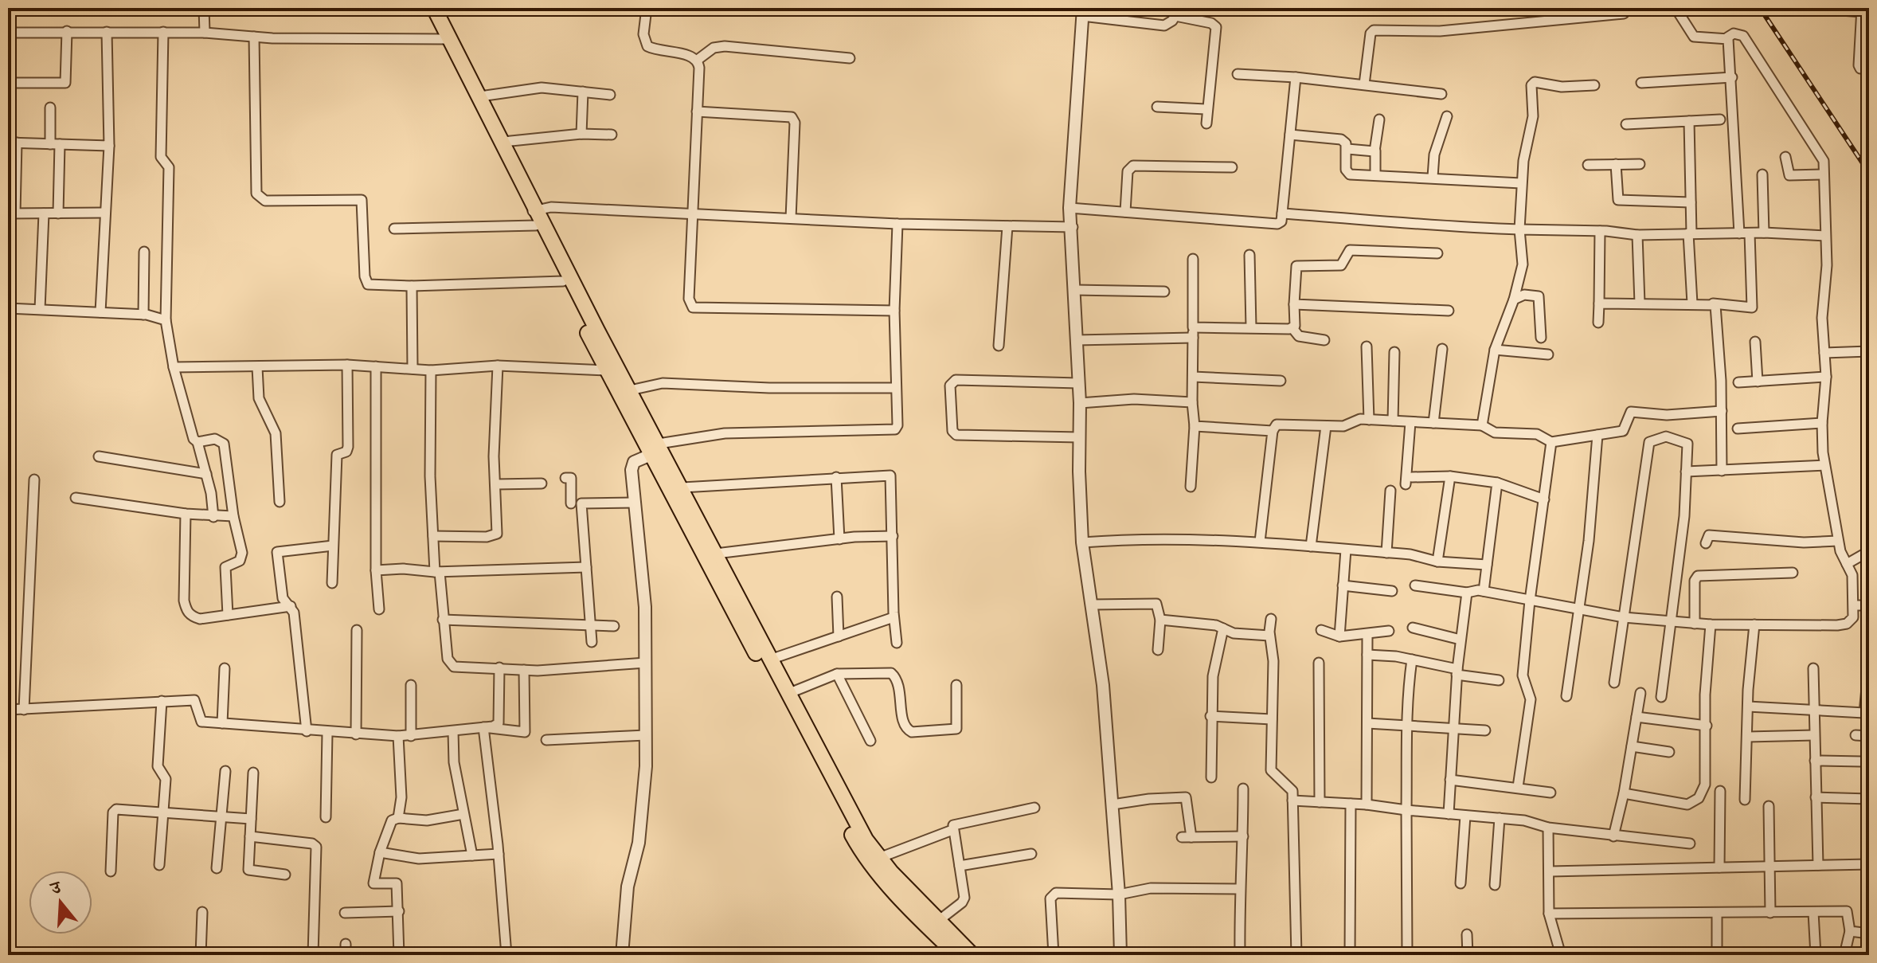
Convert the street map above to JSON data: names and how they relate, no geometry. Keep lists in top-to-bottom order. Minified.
{"north":"top"}
